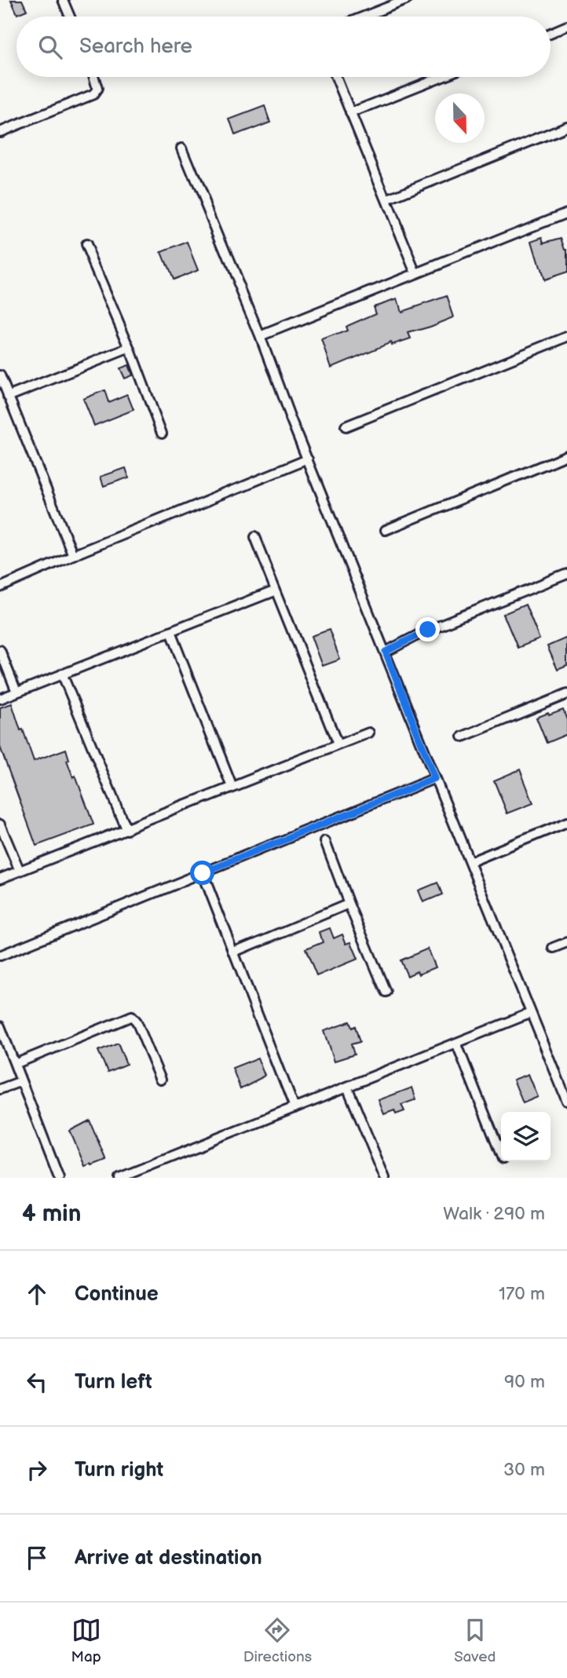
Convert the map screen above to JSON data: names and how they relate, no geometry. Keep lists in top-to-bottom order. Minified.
{"north":"bottom","page":{"search":"Search here","heading":["4 min","Walk · 290 m"],"list":[["Continue","170 m"],["Turn left","90 m"],["Turn right","30 m"],"Arrive at destination"],"nav":["Map","Directions","Saved"]}}
